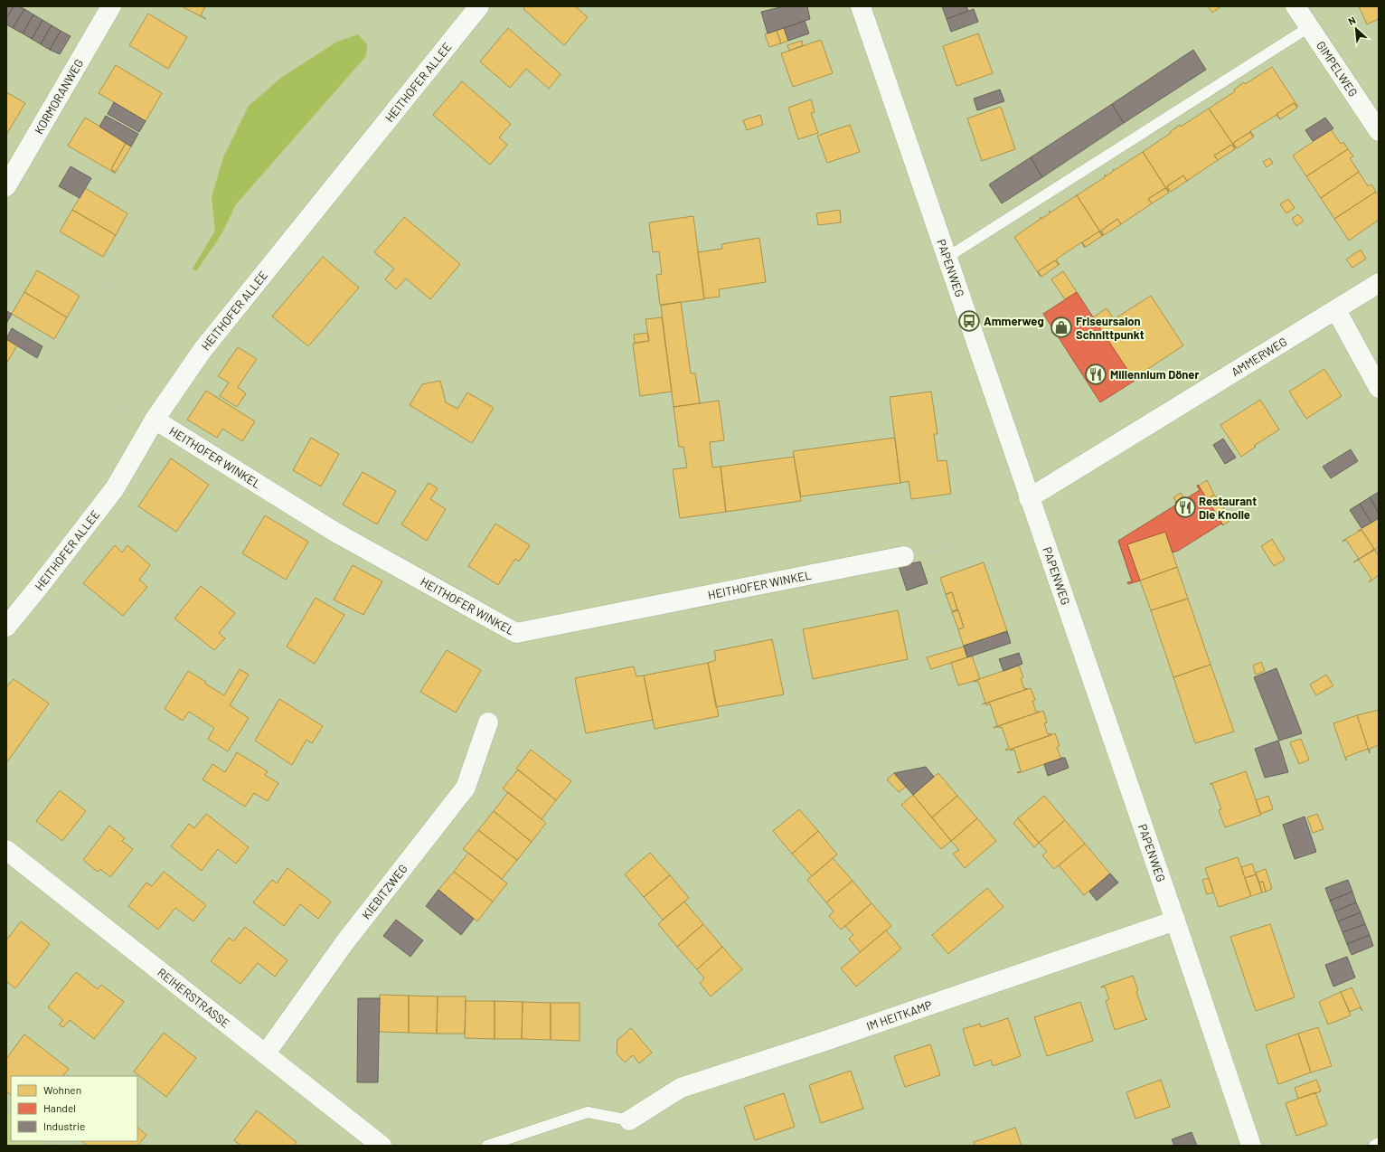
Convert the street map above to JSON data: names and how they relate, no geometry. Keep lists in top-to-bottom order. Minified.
{"streets":{"street":["GIMPELWEG","HEITHOFER ALLEE","KORMORANWEG","PAPENWEG","AMMERWEG","HEITHOFER WINKEL","KIEBITZWEG","REIHERSTRASSE","IM HEITKAMP"]},"crossings":[["HEITHOFER ALLEE","HEITHOFER WINKEL"],["PAPENWEG","AMMERWEG"],["PAPENWEG","IM HEITKAMP"],["KIEBITZWEG","REIHERSTRASSE"]],"places":{"bus stop":["Ammerweg"],"shop":["Friseursalon Schnittpunkt"],"restaurant":["Millennium Döner","Restaurant Die Knolle"]},"legend":["Wohnen","Handel","Industrie"],"north":"top left"}
